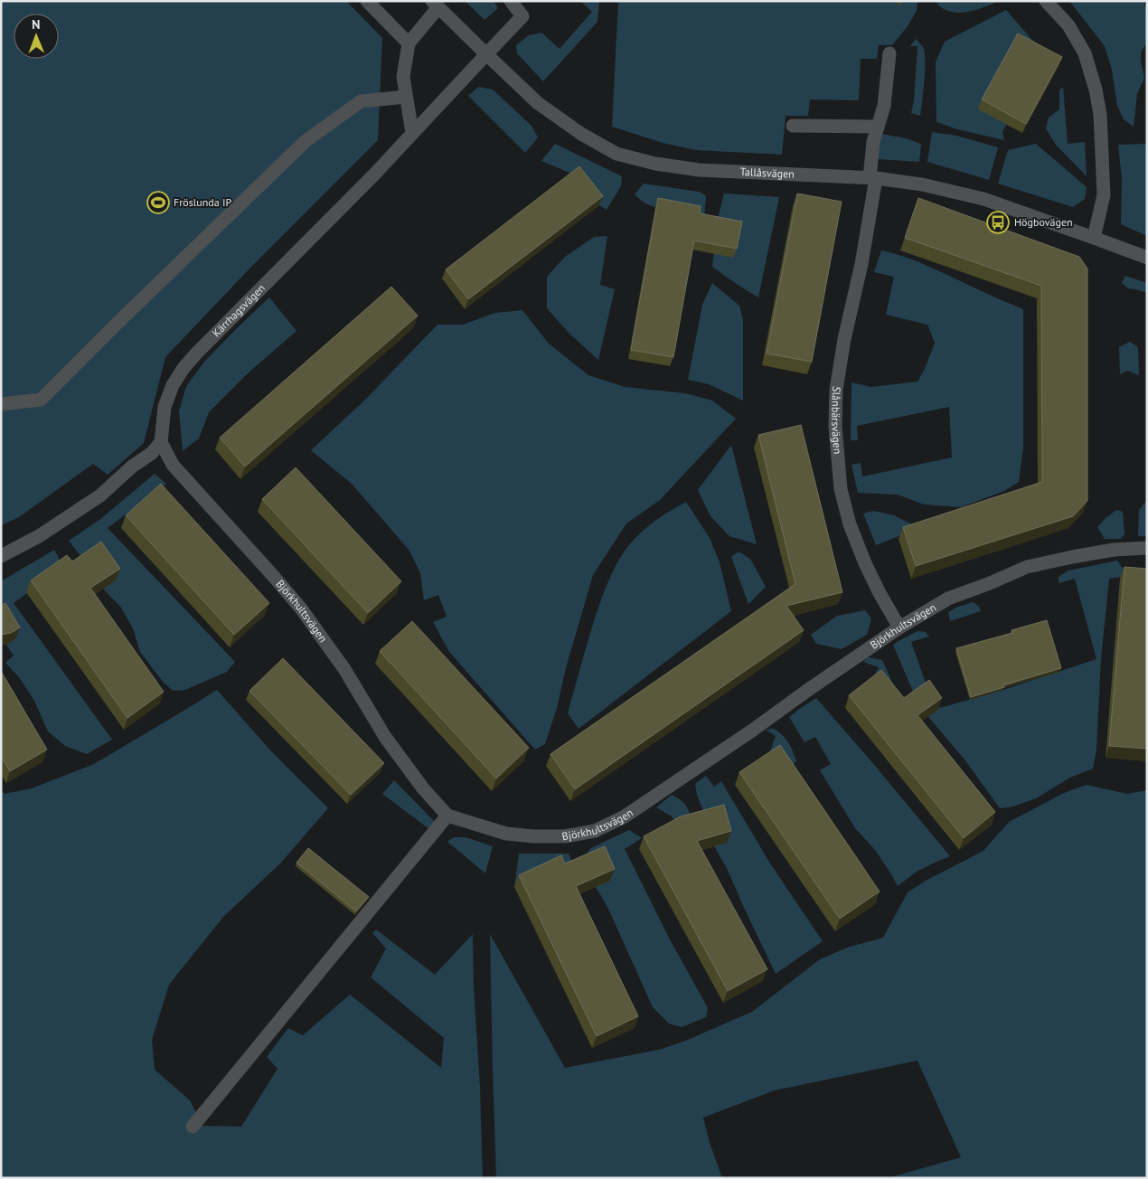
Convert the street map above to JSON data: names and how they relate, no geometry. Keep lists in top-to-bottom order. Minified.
{"streets":{"street":["Tallåsvägen","Kärrhagsvägen","Slånbärsvägen","Björkhultsvägen"]},"crossings":[["Tallåsvägen","Kärrhagsvägen"],["Tallåsvägen","Slånbärsvägen"],["Kärrhagsvägen","Björkhultsvägen"],["Slånbärsvägen","Björkhultsvägen"]],"places":{"sports":["Fröslunda IP"],"bus stop":["Högbovägen"]},"north":"top"}
